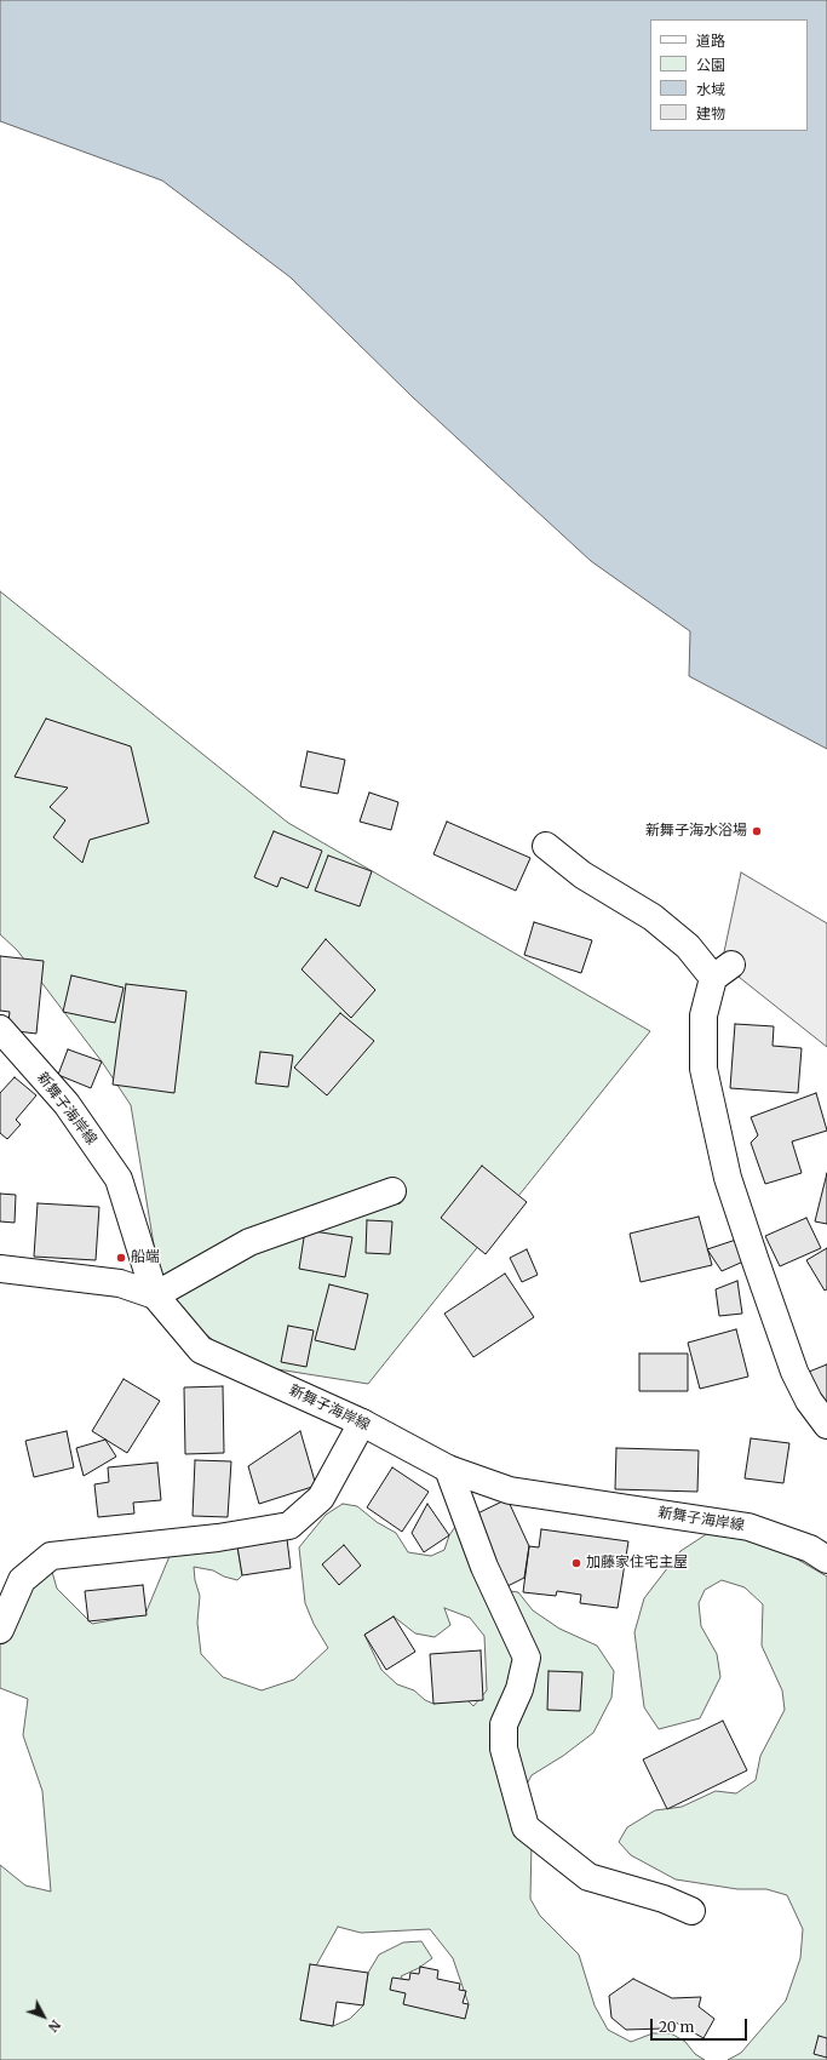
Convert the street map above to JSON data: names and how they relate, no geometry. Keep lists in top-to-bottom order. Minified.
{"streets":{"street":["新舞子海岸線"]},"places":["新舞子海水浴場","船端","加藤家住宅主屋"],"legend":["道路","公園","水域","建物"],"scale_bar":"20 m","north":"bottom right"}
